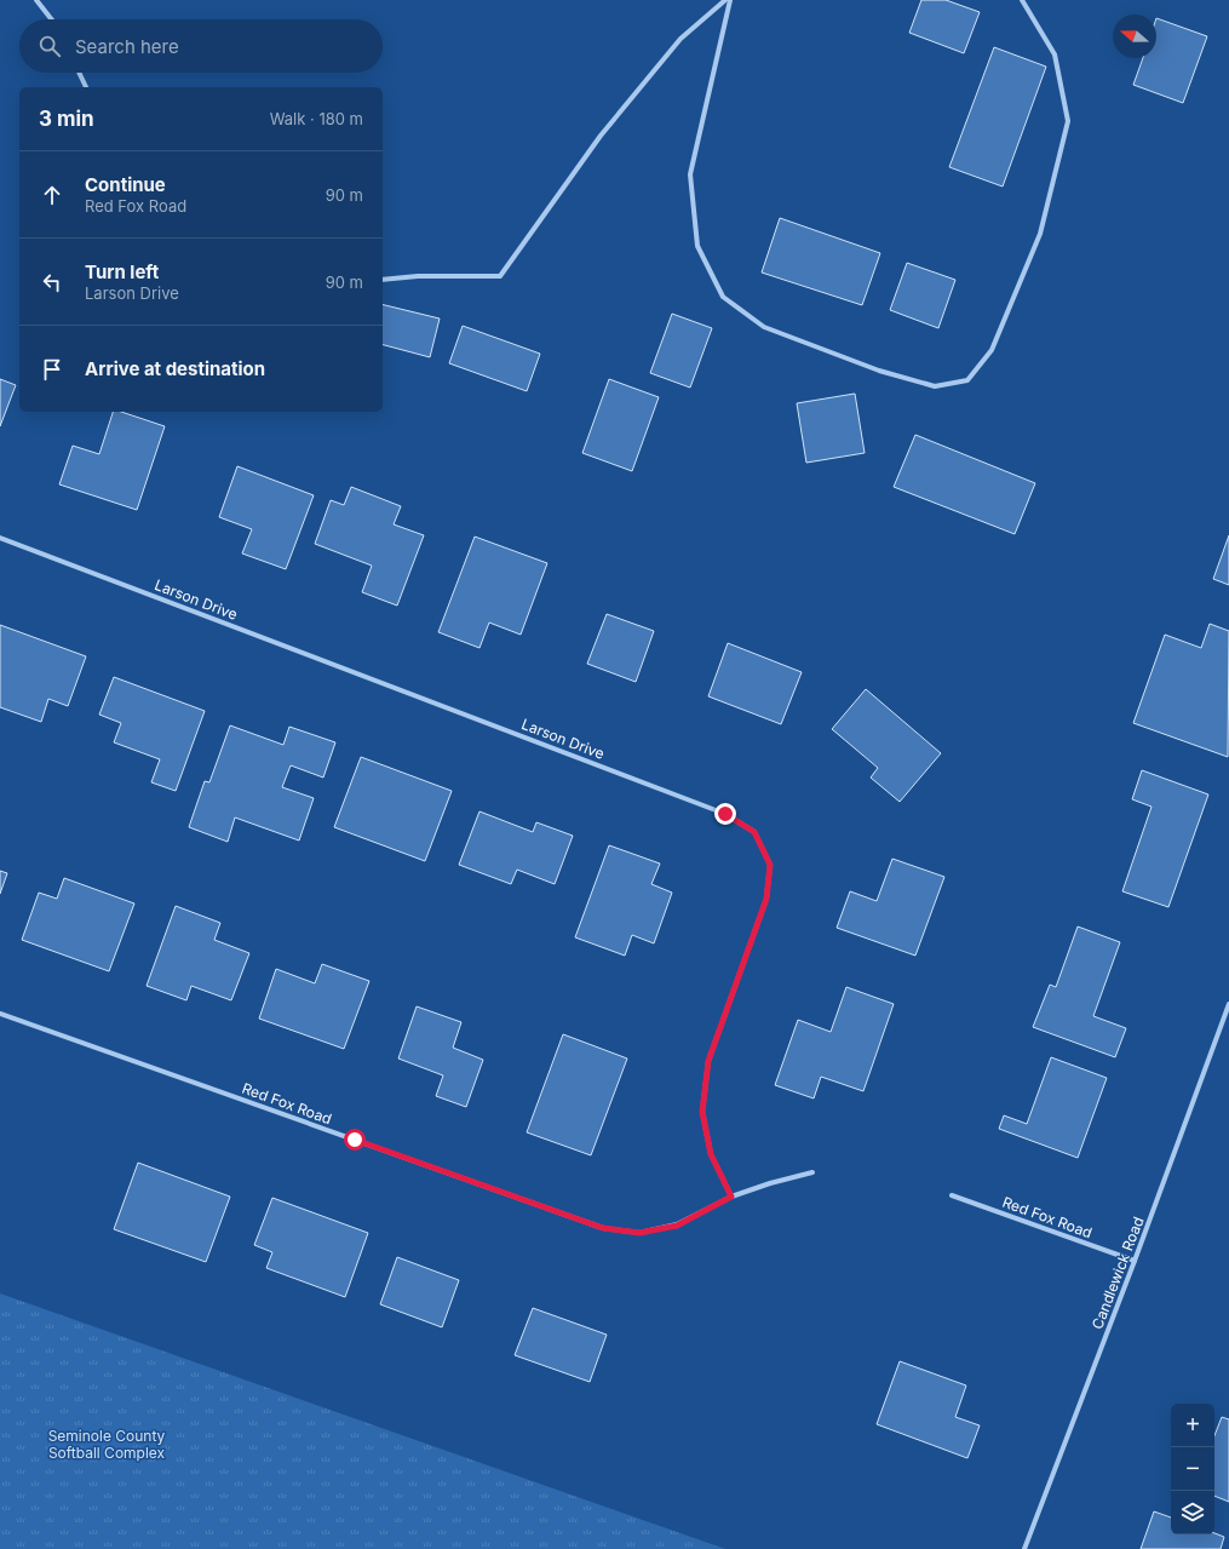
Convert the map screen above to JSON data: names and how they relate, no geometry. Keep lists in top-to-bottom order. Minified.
{"streets":{"street":["Larson Drive","Red Fox Road","Candlewick Road"]},"crossings":[["Larson Drive","Red Fox Road"],["Red Fox Road","Candlewick Road"]],"parks":["Seminole County Softball Complex"],"north":"left","page":{"search":"Search here","heading":["3 min","Walk · 180 m"],"list":[["Continue","Red Fox Road","90 m"],["Turn left","Larson Drive","90 m"],"Arrive at destination"],"map_buttons":["+","−"]}}
